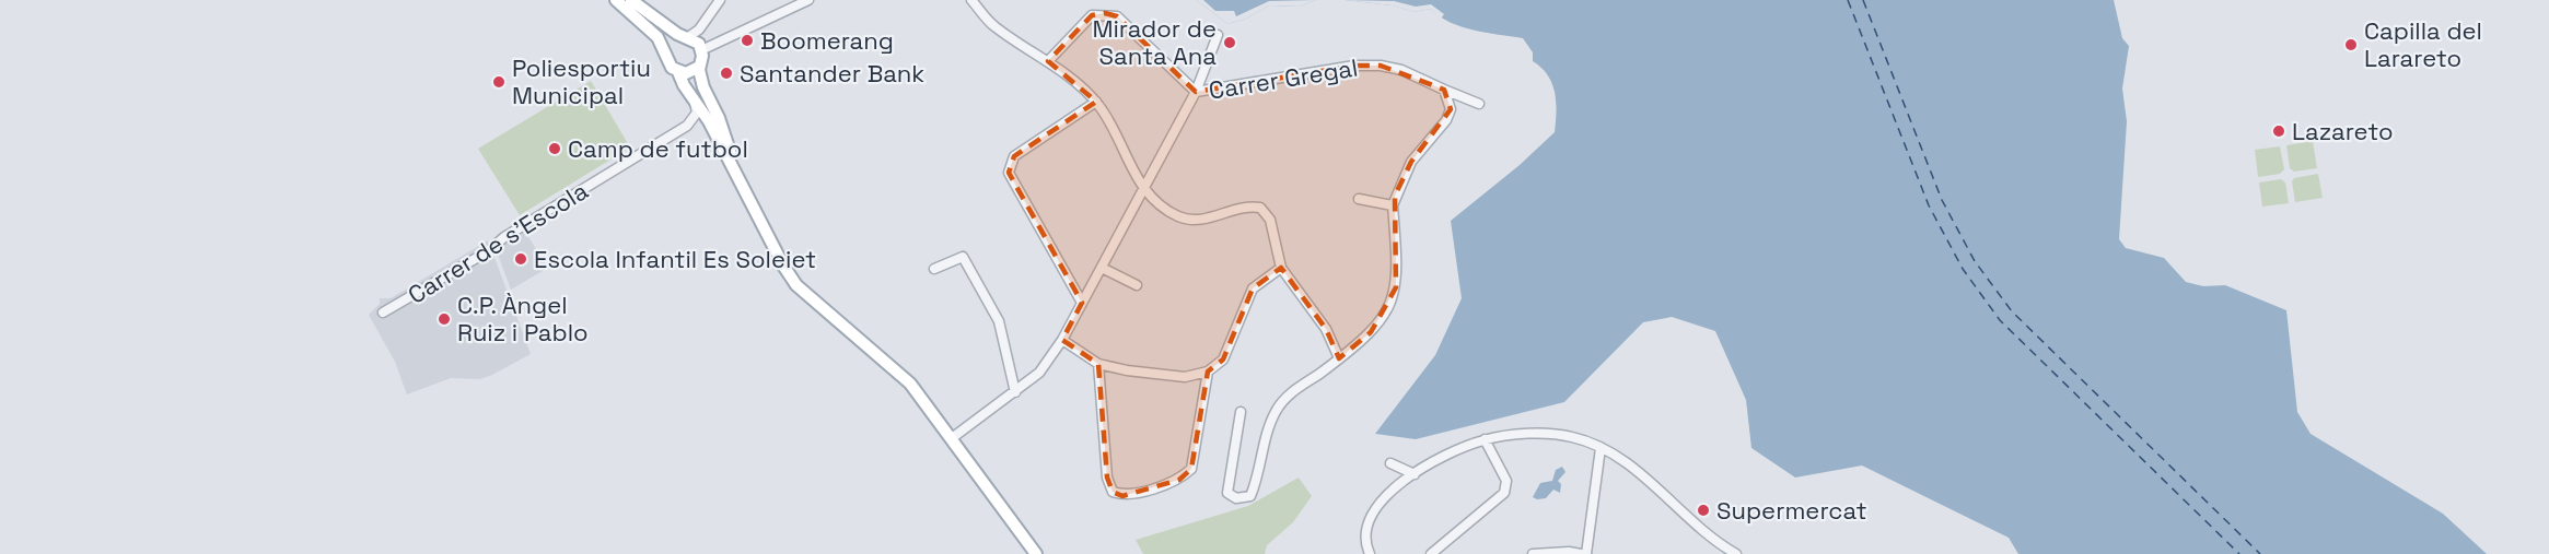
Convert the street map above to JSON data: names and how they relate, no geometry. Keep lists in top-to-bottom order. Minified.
{"streets":{"street":["Carrer Gregal","Carrer de s'Escola"]},"places":["Boomerang","Mirador de Santa Ana","Capilla del Larareto","Santander Bank","Poliesportiu Municipal","Lazareto","Camp de futbol","Escola Infantil Es Soleiet","C.P. Àngel Ruiz i Pablo","Supermercat"]}
